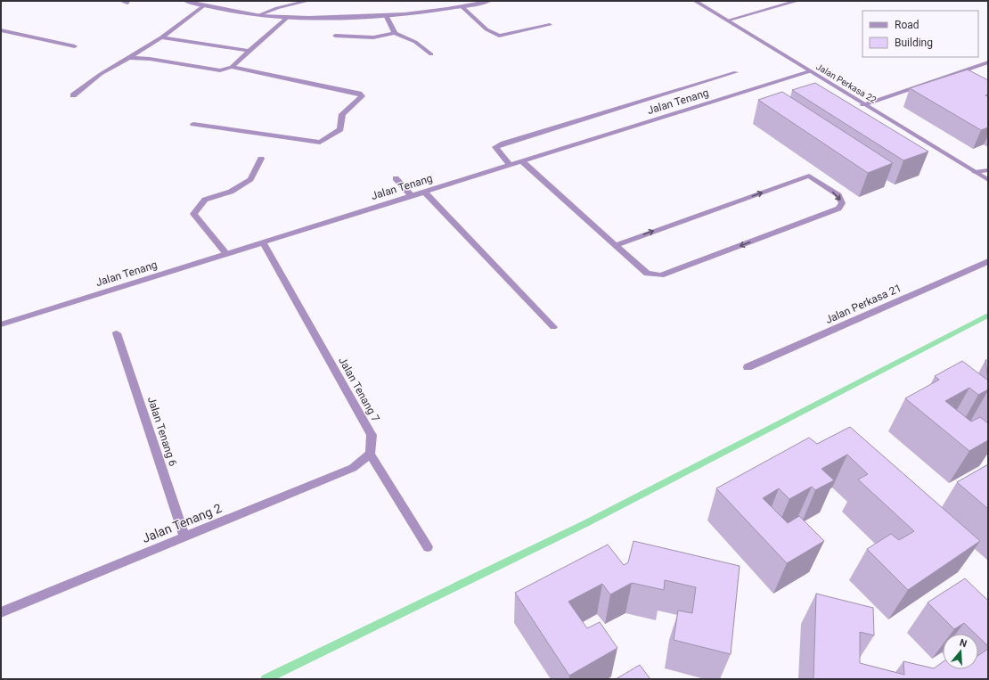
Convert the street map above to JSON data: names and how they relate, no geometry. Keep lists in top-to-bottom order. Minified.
{"streets":{"street":["Jalan Perkasa 22","Jalan Tenang","Jalan Perkasa 21","Jalan Tenang 7","Jalan Tenang 6","Jalan Tenang 2"]},"crossings":[["Jalan Perkasa 22","Jalan Tenang"],["Jalan Tenang","Jalan Tenang 7"],["Jalan Tenang 7","Jalan Tenang 2"],["Jalan Tenang 6","Jalan Tenang 2"]],"legend":["Road","Building"],"north":"top"}
